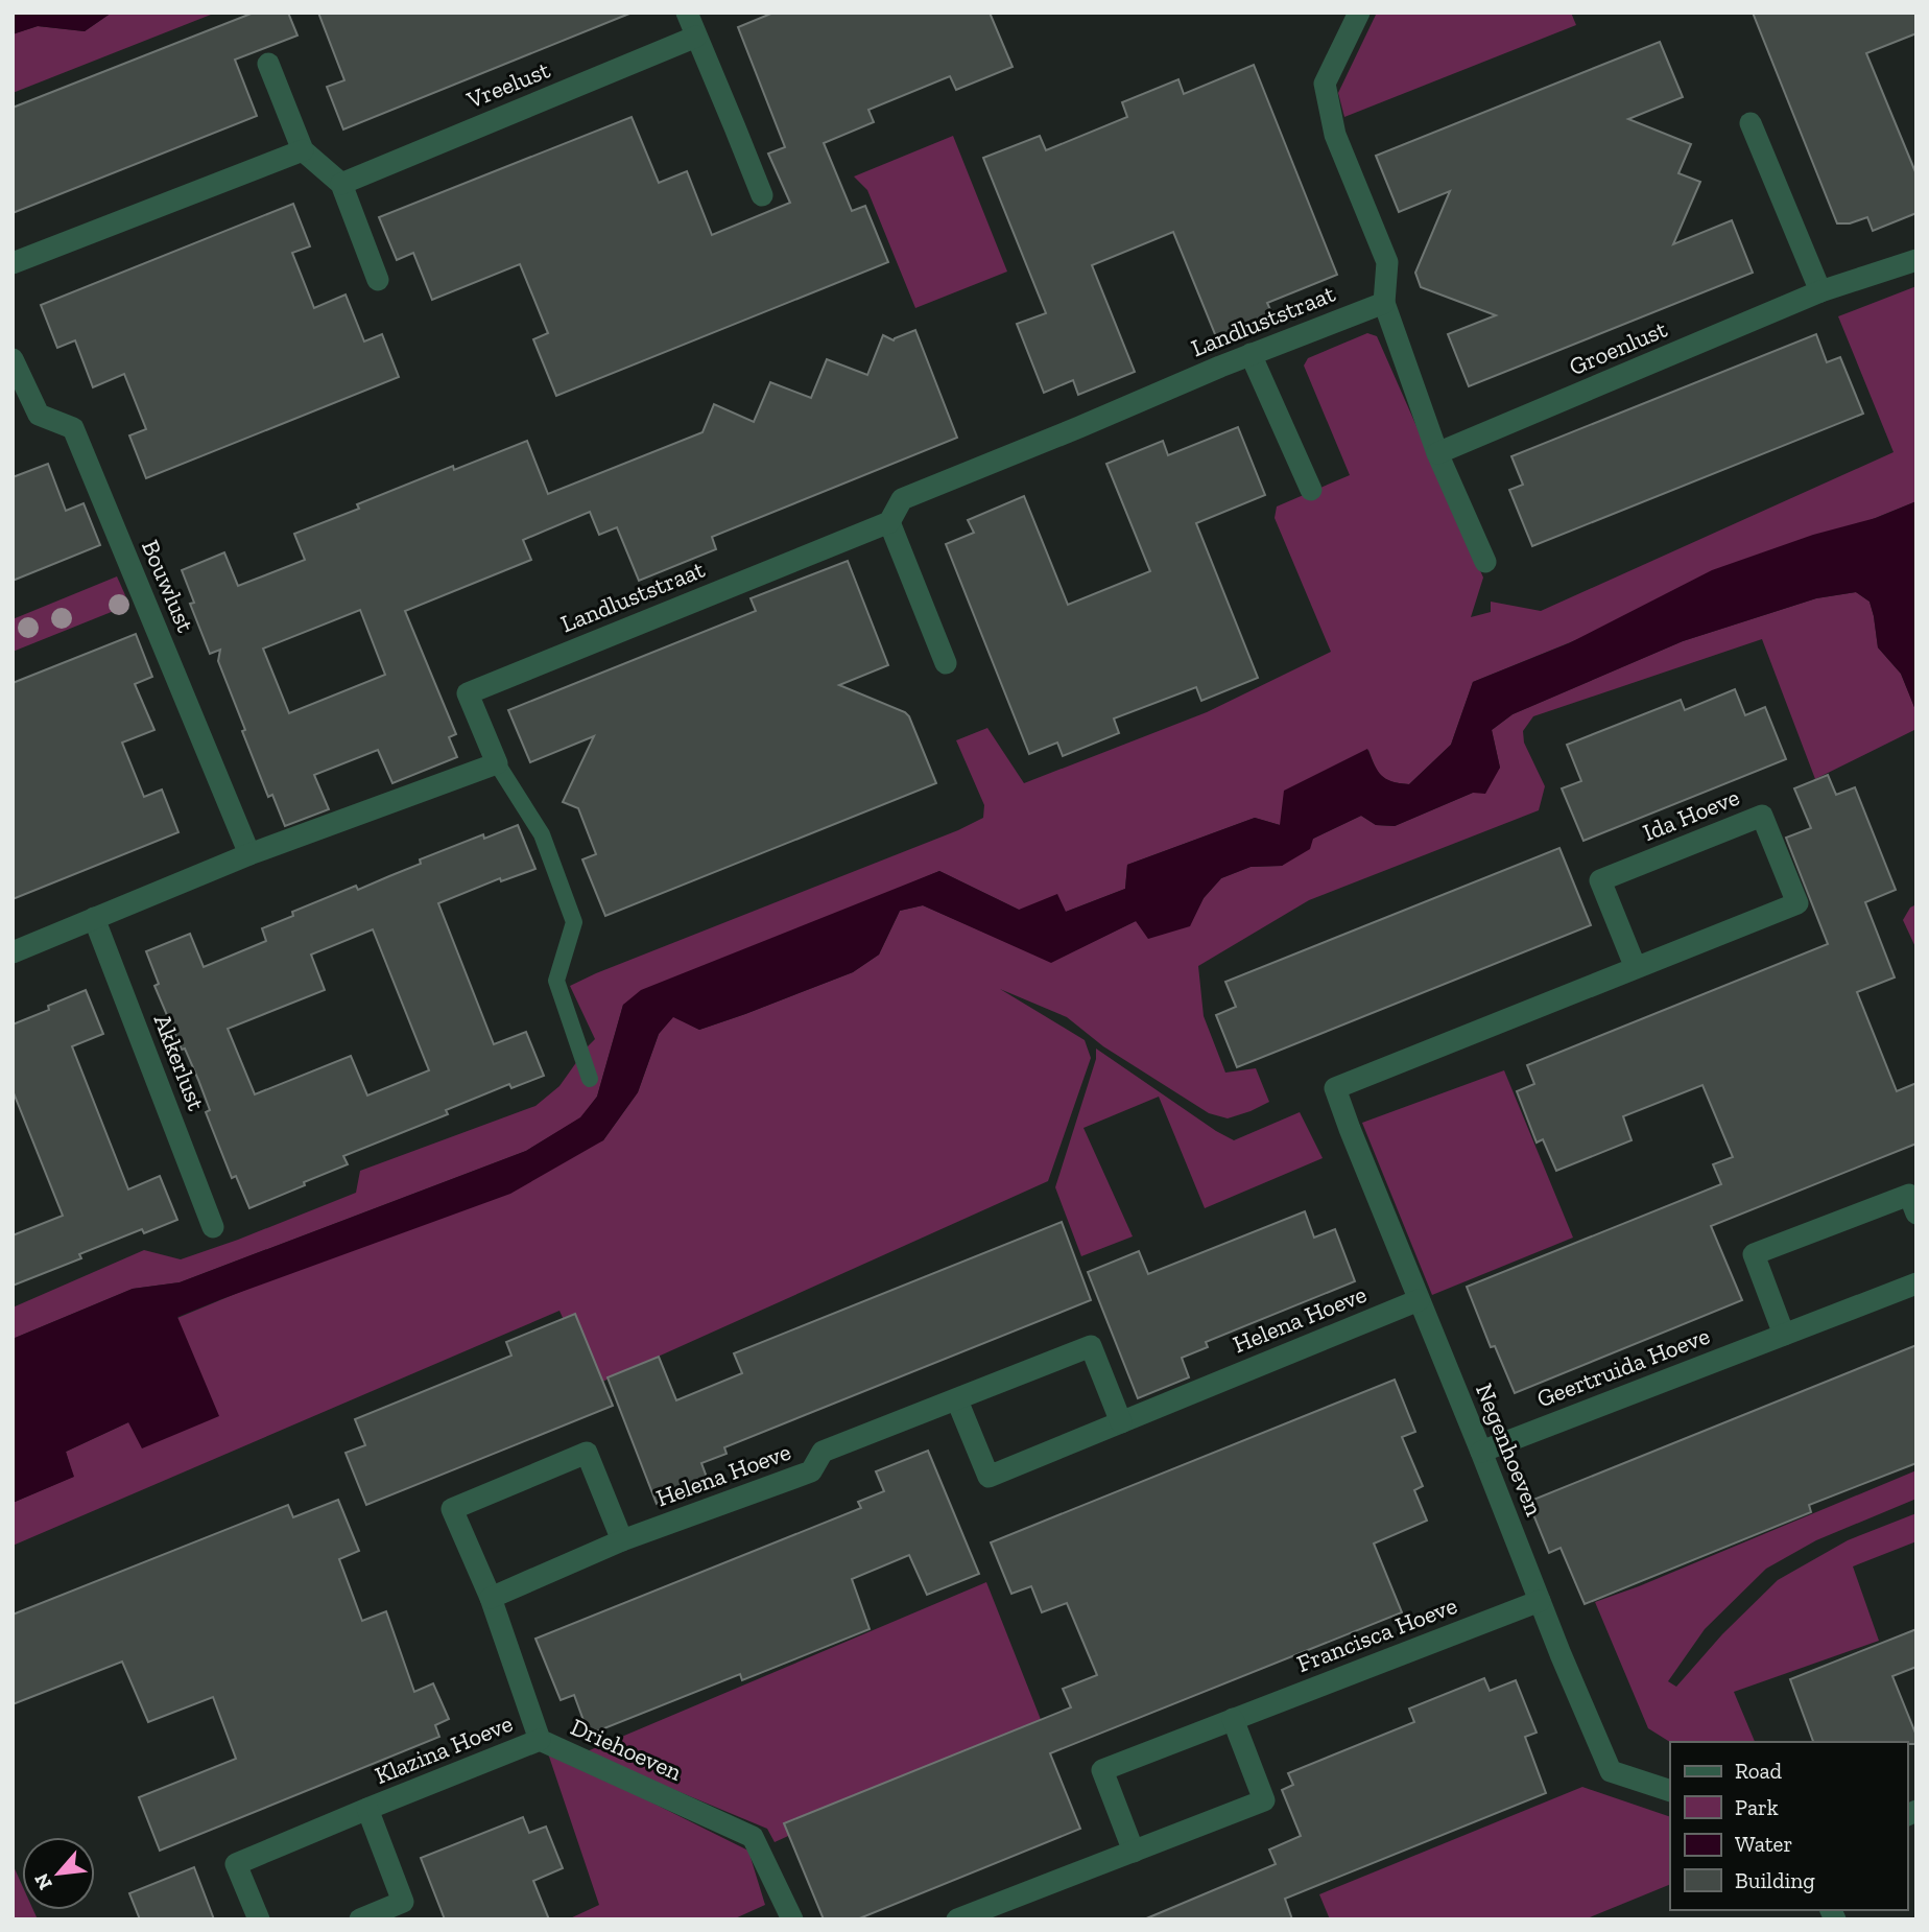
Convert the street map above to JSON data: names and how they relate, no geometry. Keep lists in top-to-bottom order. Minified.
{"streets":{"street":["Vreelust","Landluststraat","Groenlust","Bouwlust","Ida Hoeve","Akkerlust","Helena Hoeve","Geertruida Hoeve","Negenhoeven","Francisca Hoeve","Klazina Hoeve","Driehoeven"]},"crossings":[["Ida Hoeve","Negenhoeven"],["Helena Hoeve","Negenhoeven"],["Helena Hoeve","Driehoeven"],["Geertruida Hoeve","Negenhoeven"],["Negenhoeven","Francisca Hoeve"],["Klazina Hoeve","Driehoeven"]],"legend":["Road","Park","Water","Building"],"north":"bottom left"}
